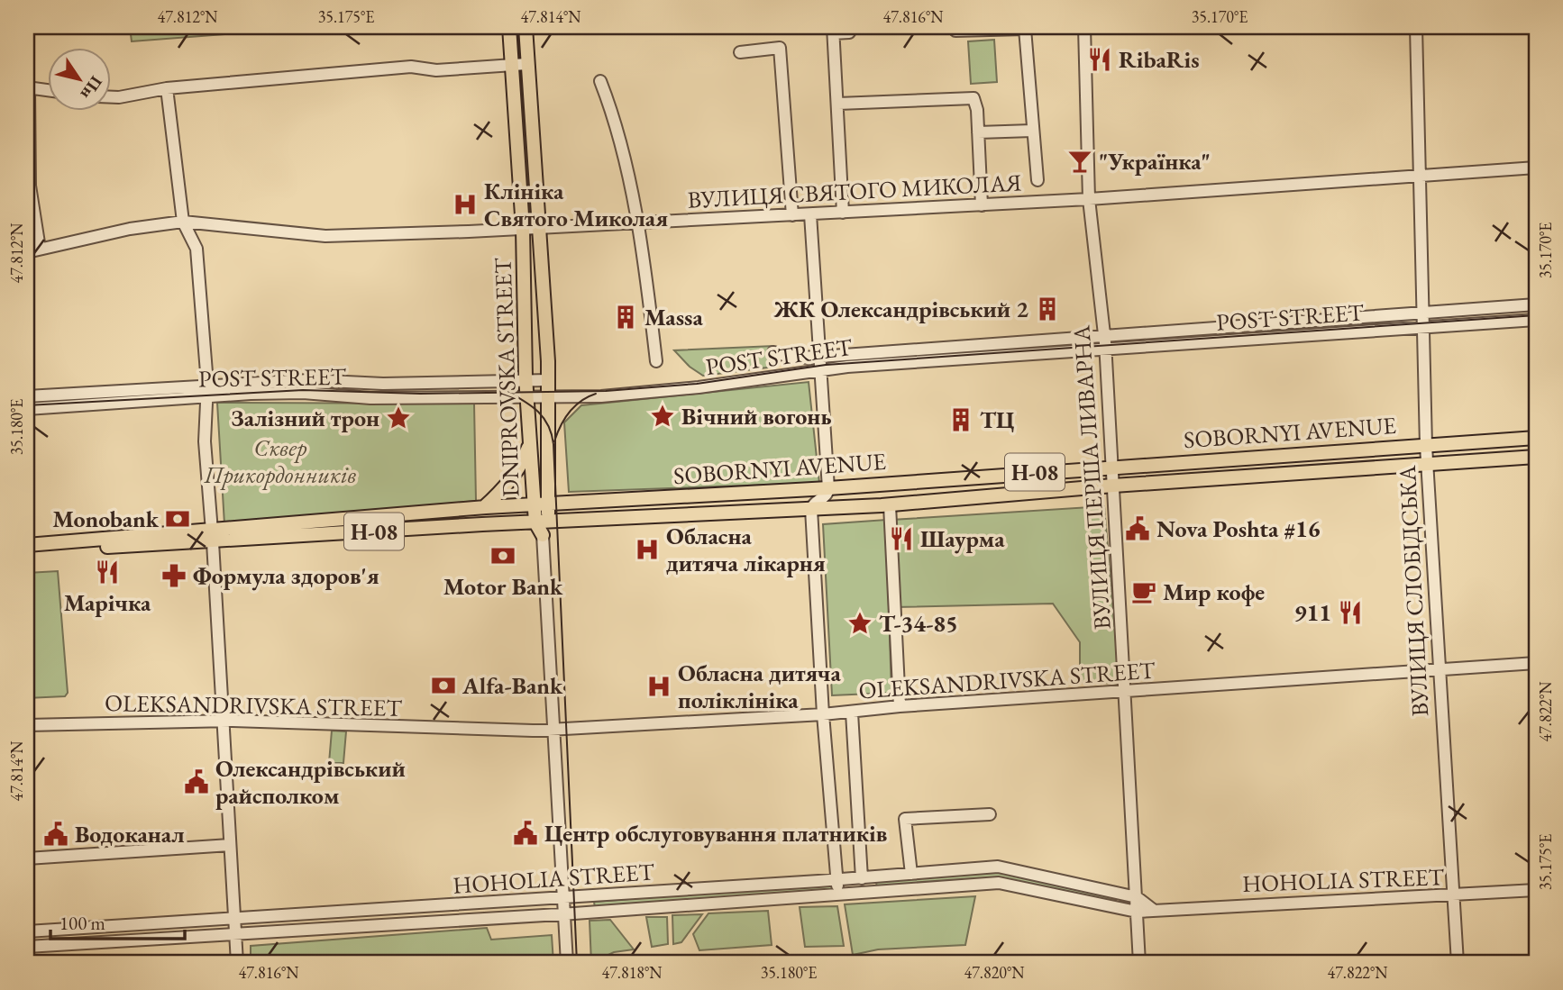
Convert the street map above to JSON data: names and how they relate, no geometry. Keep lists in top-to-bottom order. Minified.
{"streets":{"main road":["DNIPROVSKA STREET","SOBORNYI AVENUE","Н-08"],"street":["ВУЛИЦЯ СВЯТОГО МИКОЛАЯ","POST STREET","ВУЛИЦЯ ПЕРША ЛИВАРНА","ВУЛИЦЯ СЛОБІДСЬКА","OLEKSANDRIVSKA STREET","HOHOLIA STREET"]},"crossings":[["ВУЛИЦЯ СВЯТОГО МИКОЛАЯ","DNIPROVSKA STREET"],["ВУЛИЦЯ СВЯТОГО МИКОЛАЯ","ВУЛИЦЯ ПЕРША ЛИВАРНА"],["ВУЛИЦЯ СВЯТОГО МИКОЛАЯ","ВУЛИЦЯ СЛОБІДСЬКА"],["POST STREET","DNIPROVSKA STREET"],["POST STREET","ВУЛИЦЯ ПЕРША ЛИВАРНА"],["POST STREET","ВУЛИЦЯ СЛОБІДСЬКА"],["DNIPROVSKA STREET","SOBORNYI AVENUE"],["DNIPROVSKA STREET","OLEKSANDRIVSKA STREET"],["DNIPROVSKA STREET","HOHOLIA STREET"],["SOBORNYI AVENUE","ВУЛИЦЯ ПЕРША ЛИВАРНА"],["SOBORNYI AVENUE","ВУЛИЦЯ СЛОБІДСЬКА"],["ВУЛИЦЯ ПЕРША ЛИВАРНА","OLEKSANDRIVSKA STREET"],["ВУЛИЦЯ ПЕРША ЛИВАРНА","HOHOLIA STREET"],["ВУЛИЦЯ СЛОБІДСЬКА","OLEKSANDRIVSKA STREET"],["ВУЛИЦЯ СЛОБІДСЬКА","HOHOLIA STREET"]],"parks":["Сквер Прикордонників"],"places":{"restaurant":["RibaRis","Шаурма","Марічка","911"],"bar":["\"Українка\""],"hospital":["Клініка Святого Миколая","Обласна дитяча лікарня","Обласна дитяча поліклініка"],"building":["ЖК Олександрівський 2","Massa","ТЦ"],"place":["Вічний вогонь","Залізний трон","Т-34-85"],"bank":["Monobank","Motor Bank","Alfa-Bank"],"public building":["Nova Poshta #16","Олександрівський райсполком","Центр обслуговування платників","Водоканал"],"pharmacy":["Формула здоров'я"],"cafe":["Мир кофе"]},"scale_bar":"100 m","north":"bottom right","coordinates":["47.812°N","35.175°E","47.814°N","47.816°N","35.170°E","35.180°E","47.822°N","47.818°N","47.820°N"]}
